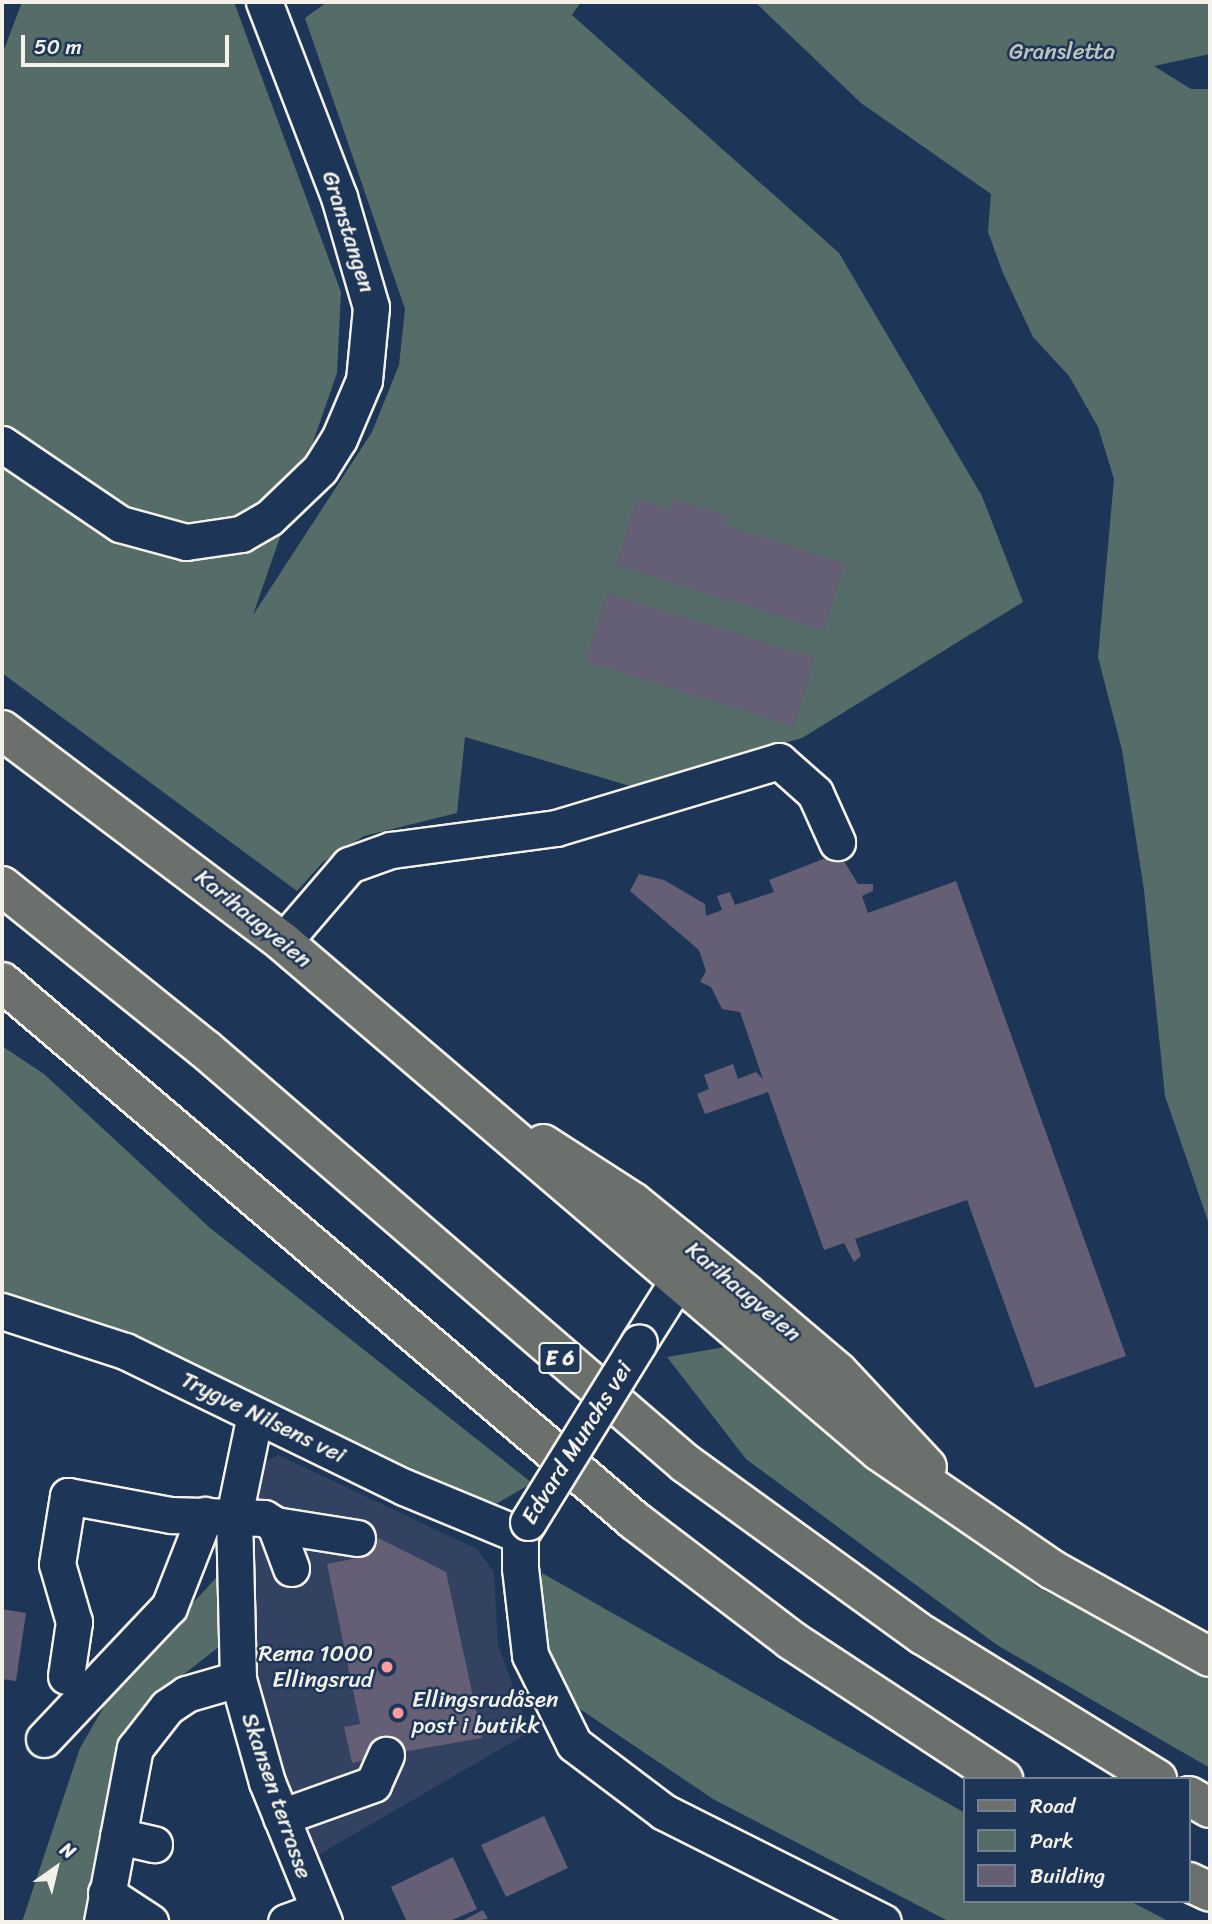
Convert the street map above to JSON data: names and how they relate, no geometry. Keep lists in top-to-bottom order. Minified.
{"streets":{"main road":["Karihaugveien","E 6"],"street":["Granstangen","Trygve Nilsens vei","Edvard Munchs vei","Skansen terrasse"]},"crossings":[["Karihaugveien","Edvard Munchs vei"],["Trygve Nilsens vei","Edvard Munchs vei"],["Trygve Nilsens vei","Skansen terrasse"]],"parks":["Gransletta"],"places":["Rema 1000 Ellingsrud","Ellingsrudåsen post i butikk"],"legend":["Road","Park","Building"],"scale_bar":"50 m","north":"top right"}
